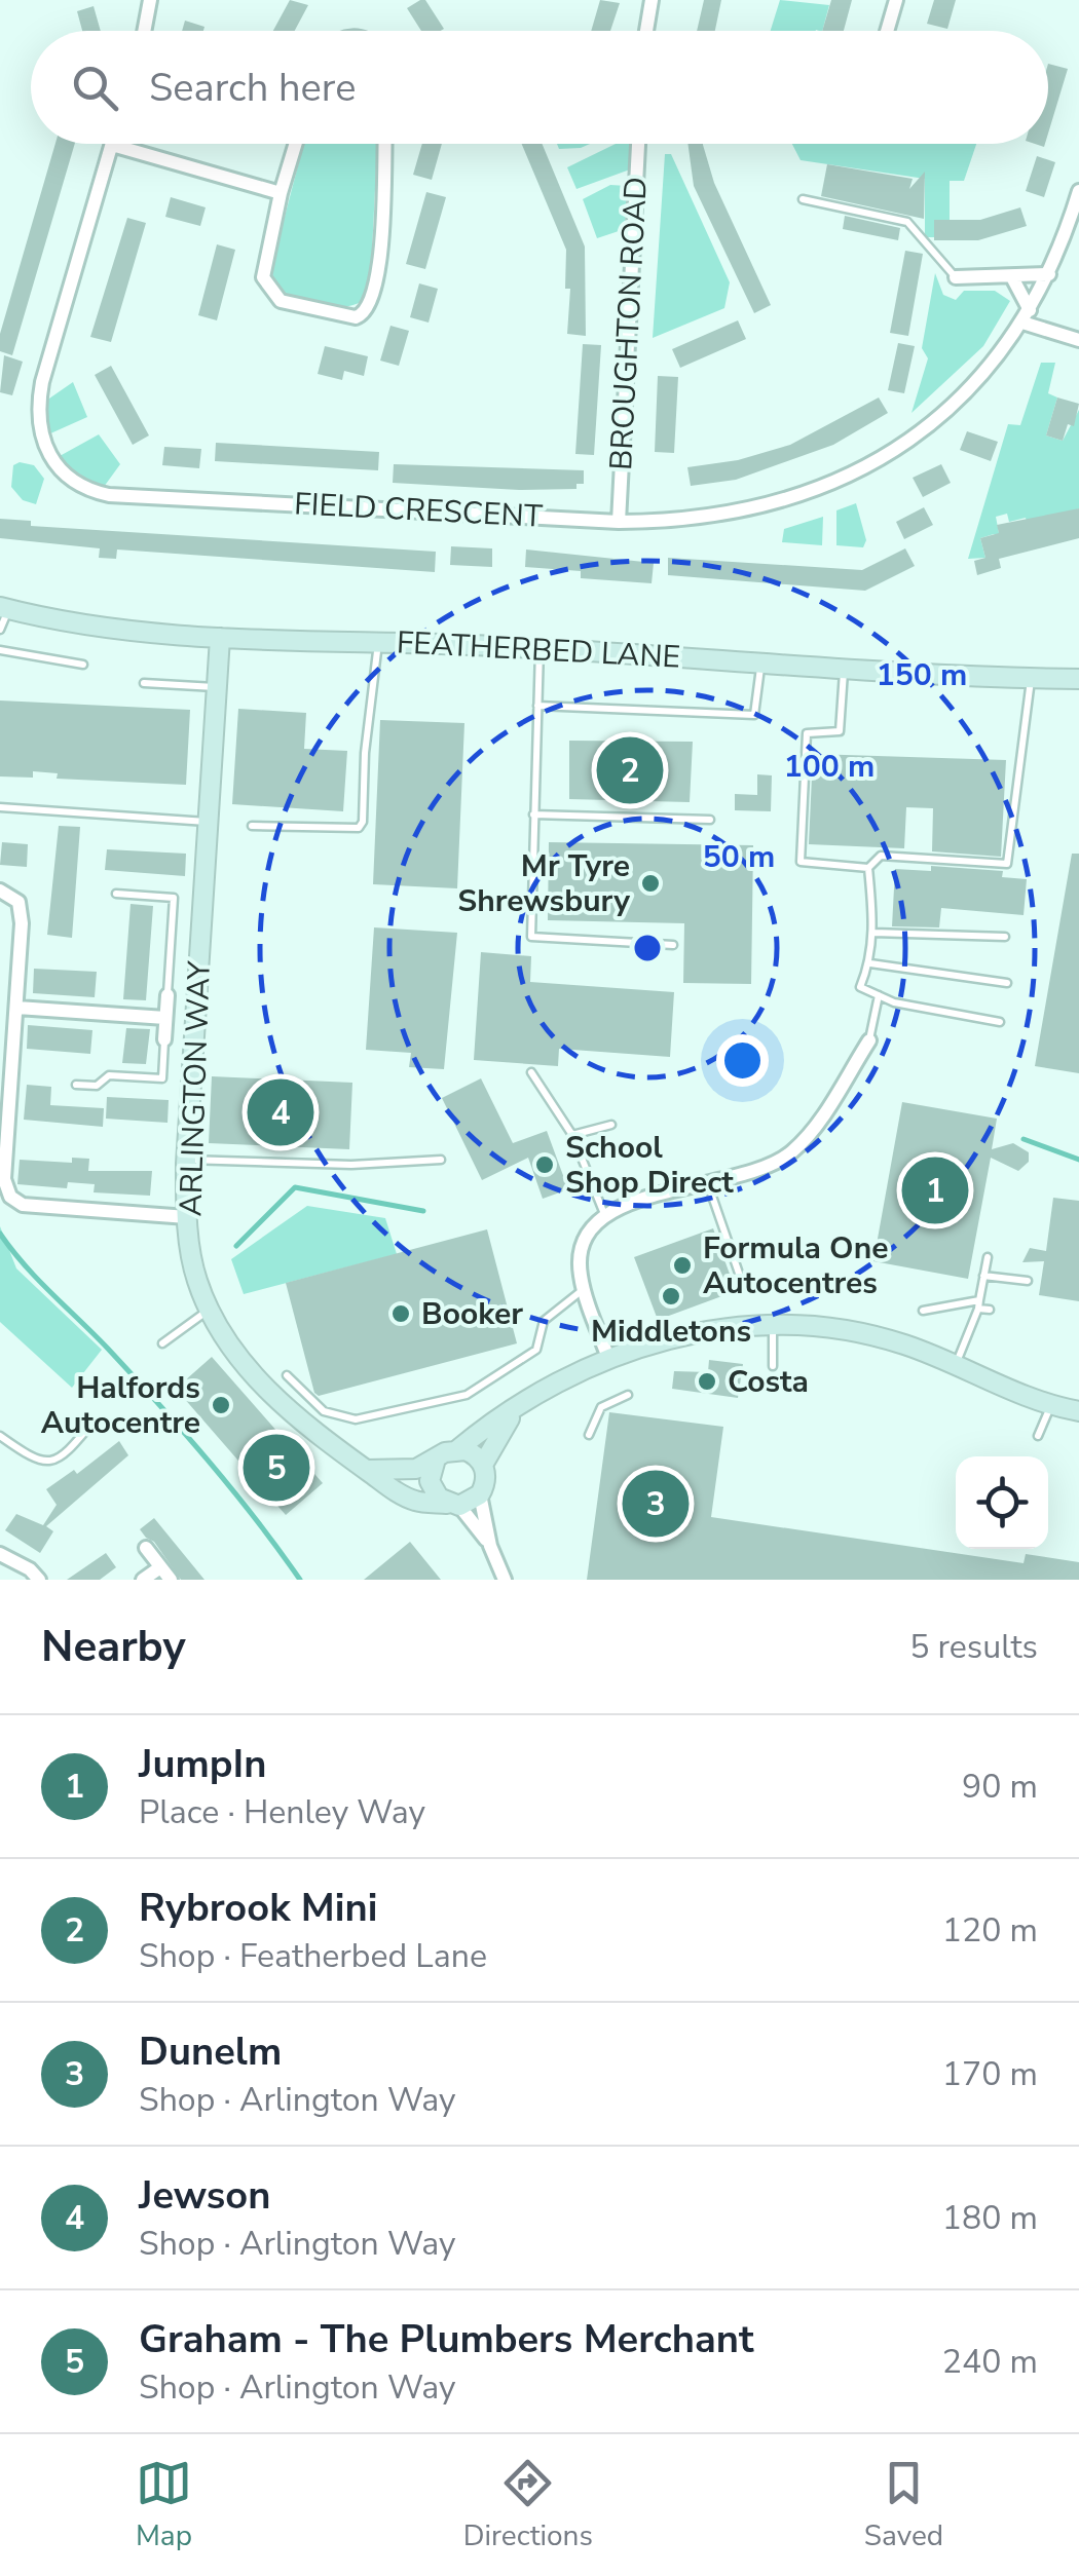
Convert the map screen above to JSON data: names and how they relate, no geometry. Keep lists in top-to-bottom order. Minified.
{"streets":{"street":["BROUGHTON ROAD","FIELD CRESCENT","FEATHERBED LANE","ARLINGTON WAY"]},"crossings":[["BROUGHTON ROAD","FIELD CRESCENT"],["FEATHERBED LANE","ARLINGTON WAY"]],"places":["Mr Tyre Shrewsbury","School Shop Direct","Formula One Autocentres","Middletons","Booker","Costa","Halfords Autocentre"],"page":{"search":"Search here","pins":["2","4","1","5","3"],"heading":["Nearby","5 results"],"list":[{"mark":"1","name":"JumpIn","note":"Place · Henley Way","value":"90 m"},{"mark":"2","name":"Rybrook Mini","note":"Shop · Featherbed Lane","value":"120 m"},{"mark":"3","name":"Dunelm","note":"Shop · Arlington Way","value":"170 m"},{"mark":"4","name":"Jewson","note":"Shop · Arlington Way","value":"180 m"},{"mark":"5","name":"Graham - The Plumbers Merchant","note":"Shop · Arlington Way","value":"240 m"}],"nav":["Map","Directions","Saved"]},"rings":["150 m","100 m","50 m"]}
